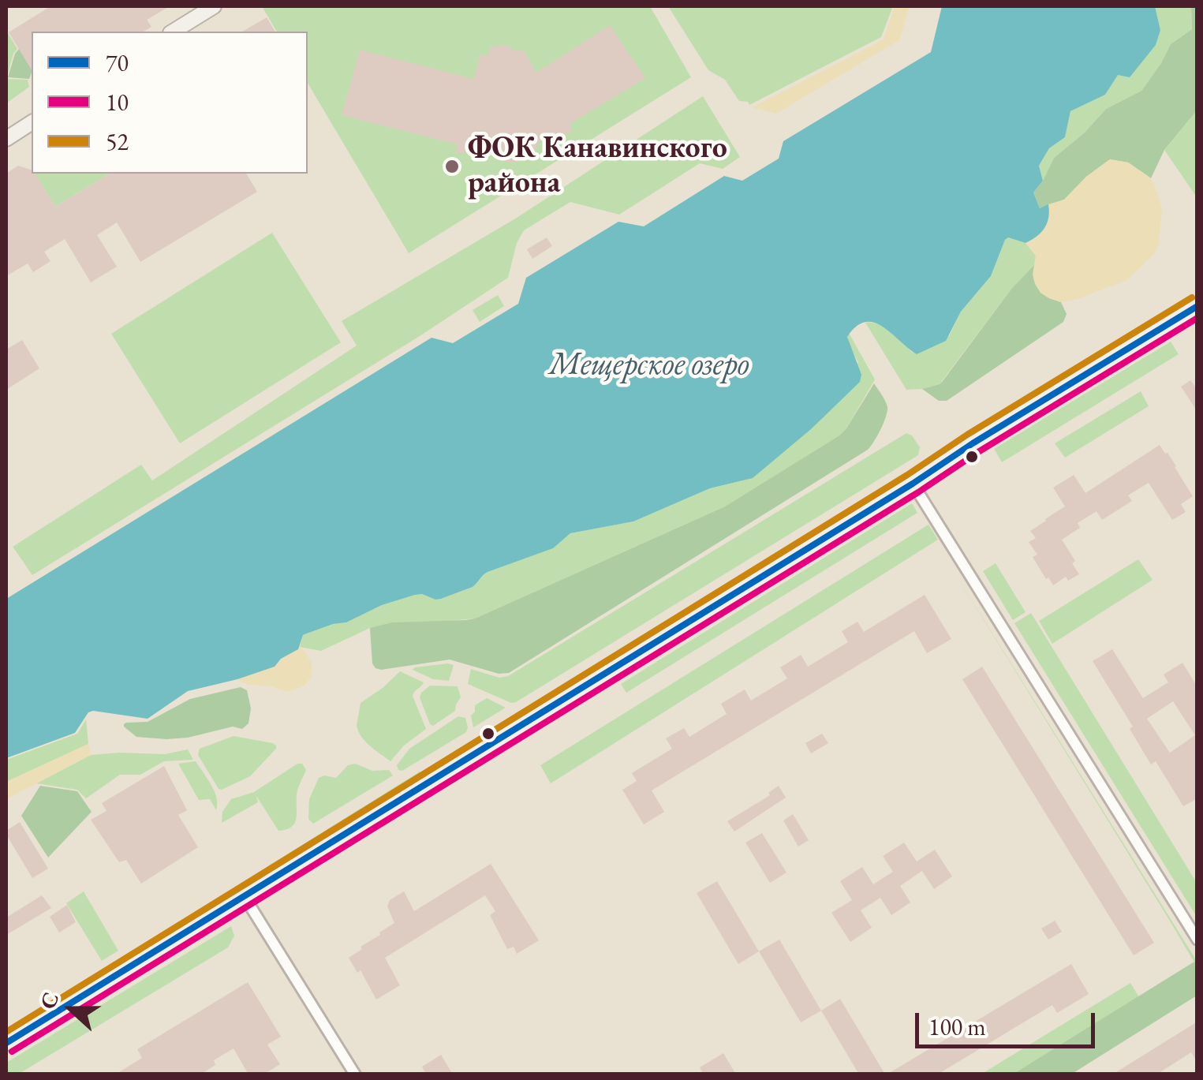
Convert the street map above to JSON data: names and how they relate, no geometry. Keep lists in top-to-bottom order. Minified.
{"water":["Мещерское озеро"],"places":["ФОК Канавинского района"],"lines":["transit line 52","transit line 70","transit line 10"],"legend":["70","10","52"],"scale_bar":"100 m","north":"left"}
